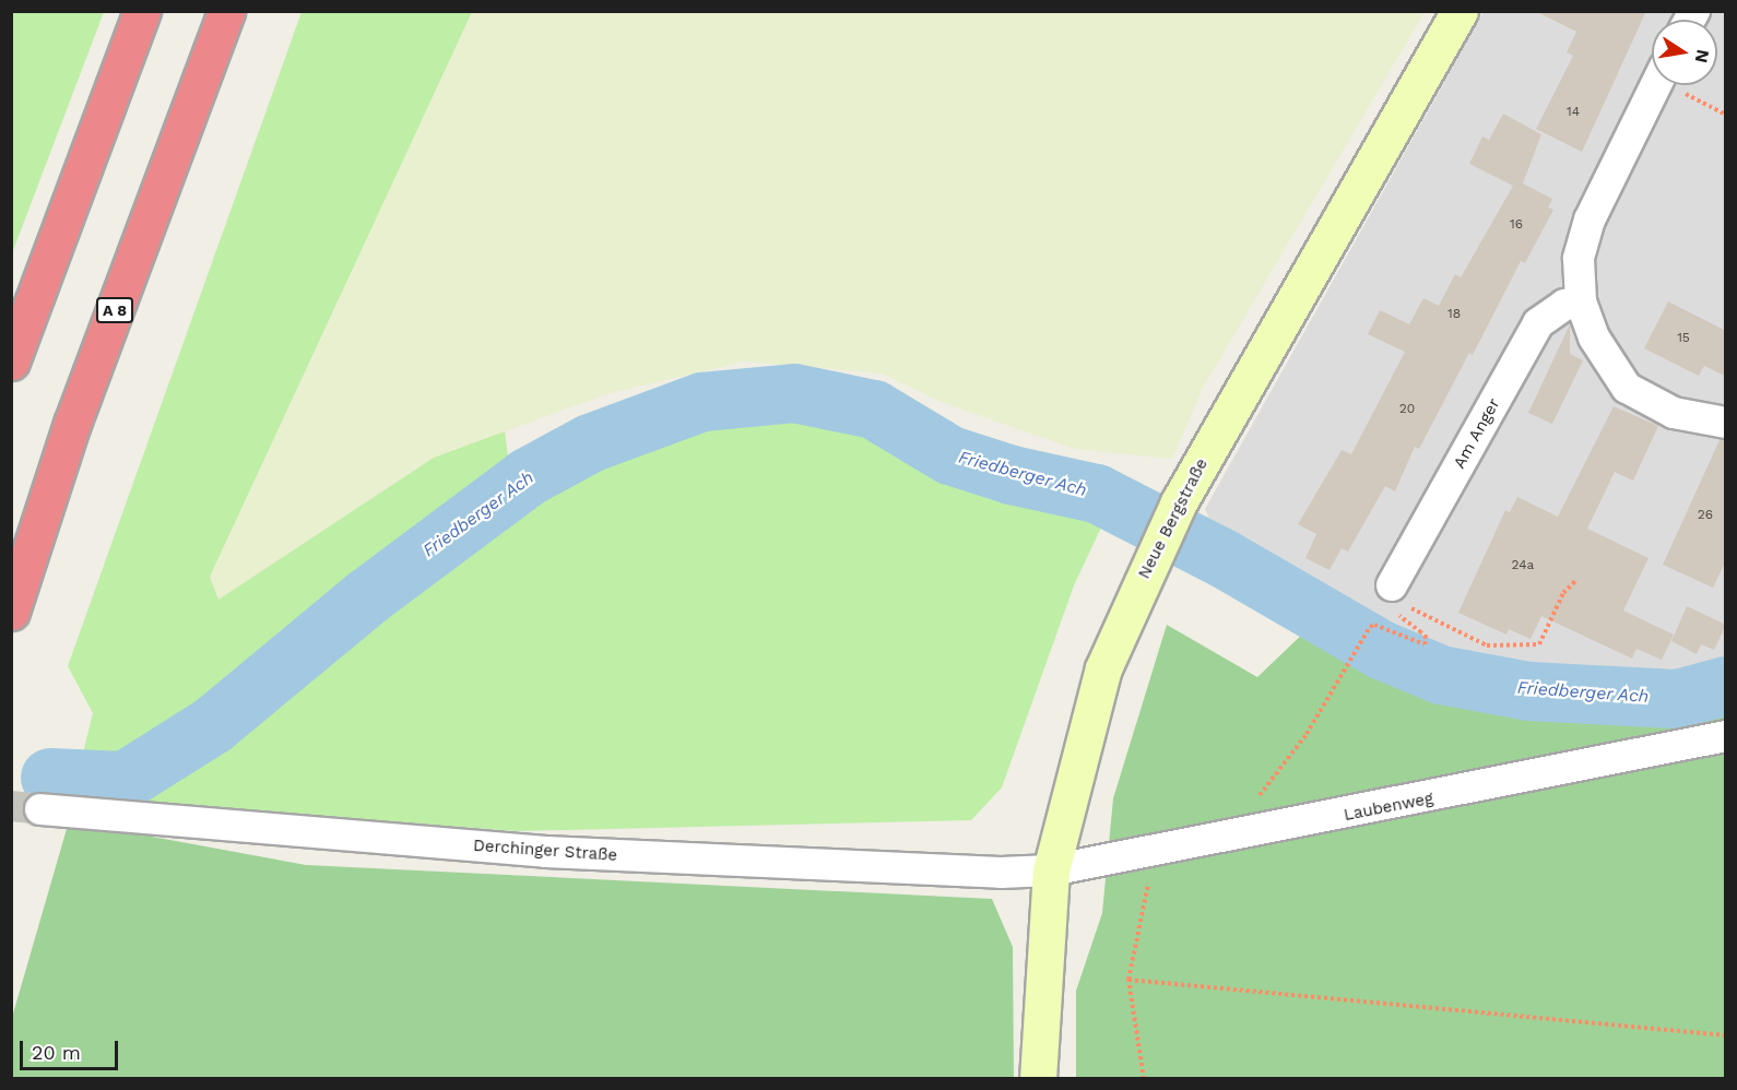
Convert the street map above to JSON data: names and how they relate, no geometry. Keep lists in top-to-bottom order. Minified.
{"streets":{"highway":["A 8"],"main road":["Neue Bergstraße"],"street":["Am Anger","Laubenweg","Derchinger Straße"]},"crossings":[["Neue Bergstraße","Laubenweg"],["Neue Bergstraße","Derchinger Straße"],["Laubenweg","Derchinger Straße"]],"water":["Friedberger Ach"],"house_numbers":["14","16","18","15","20","26","24a"],"scale_bar":"20 m","north":"right"}
